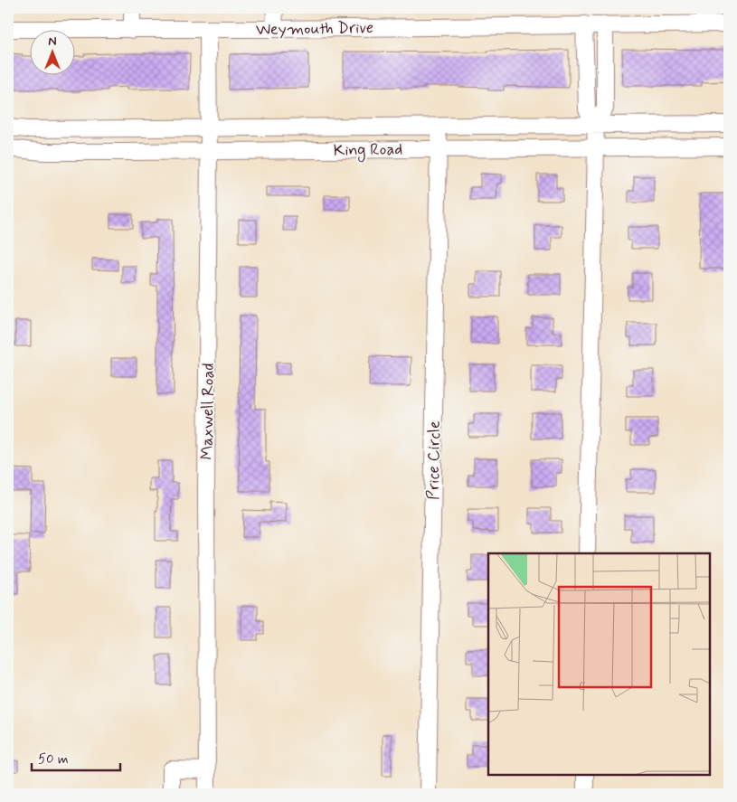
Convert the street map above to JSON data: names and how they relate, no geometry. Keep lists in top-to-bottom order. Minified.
{"streets":{"street":["Weymouth Drive","King Road","Maxwell Road","Price Circle"]},"crossings":[["Weymouth Drive","Maxwell Road"],["King Road","Maxwell Road"],["King Road","Price Circle"]],"scale_bar":"50 m","north":"top"}
